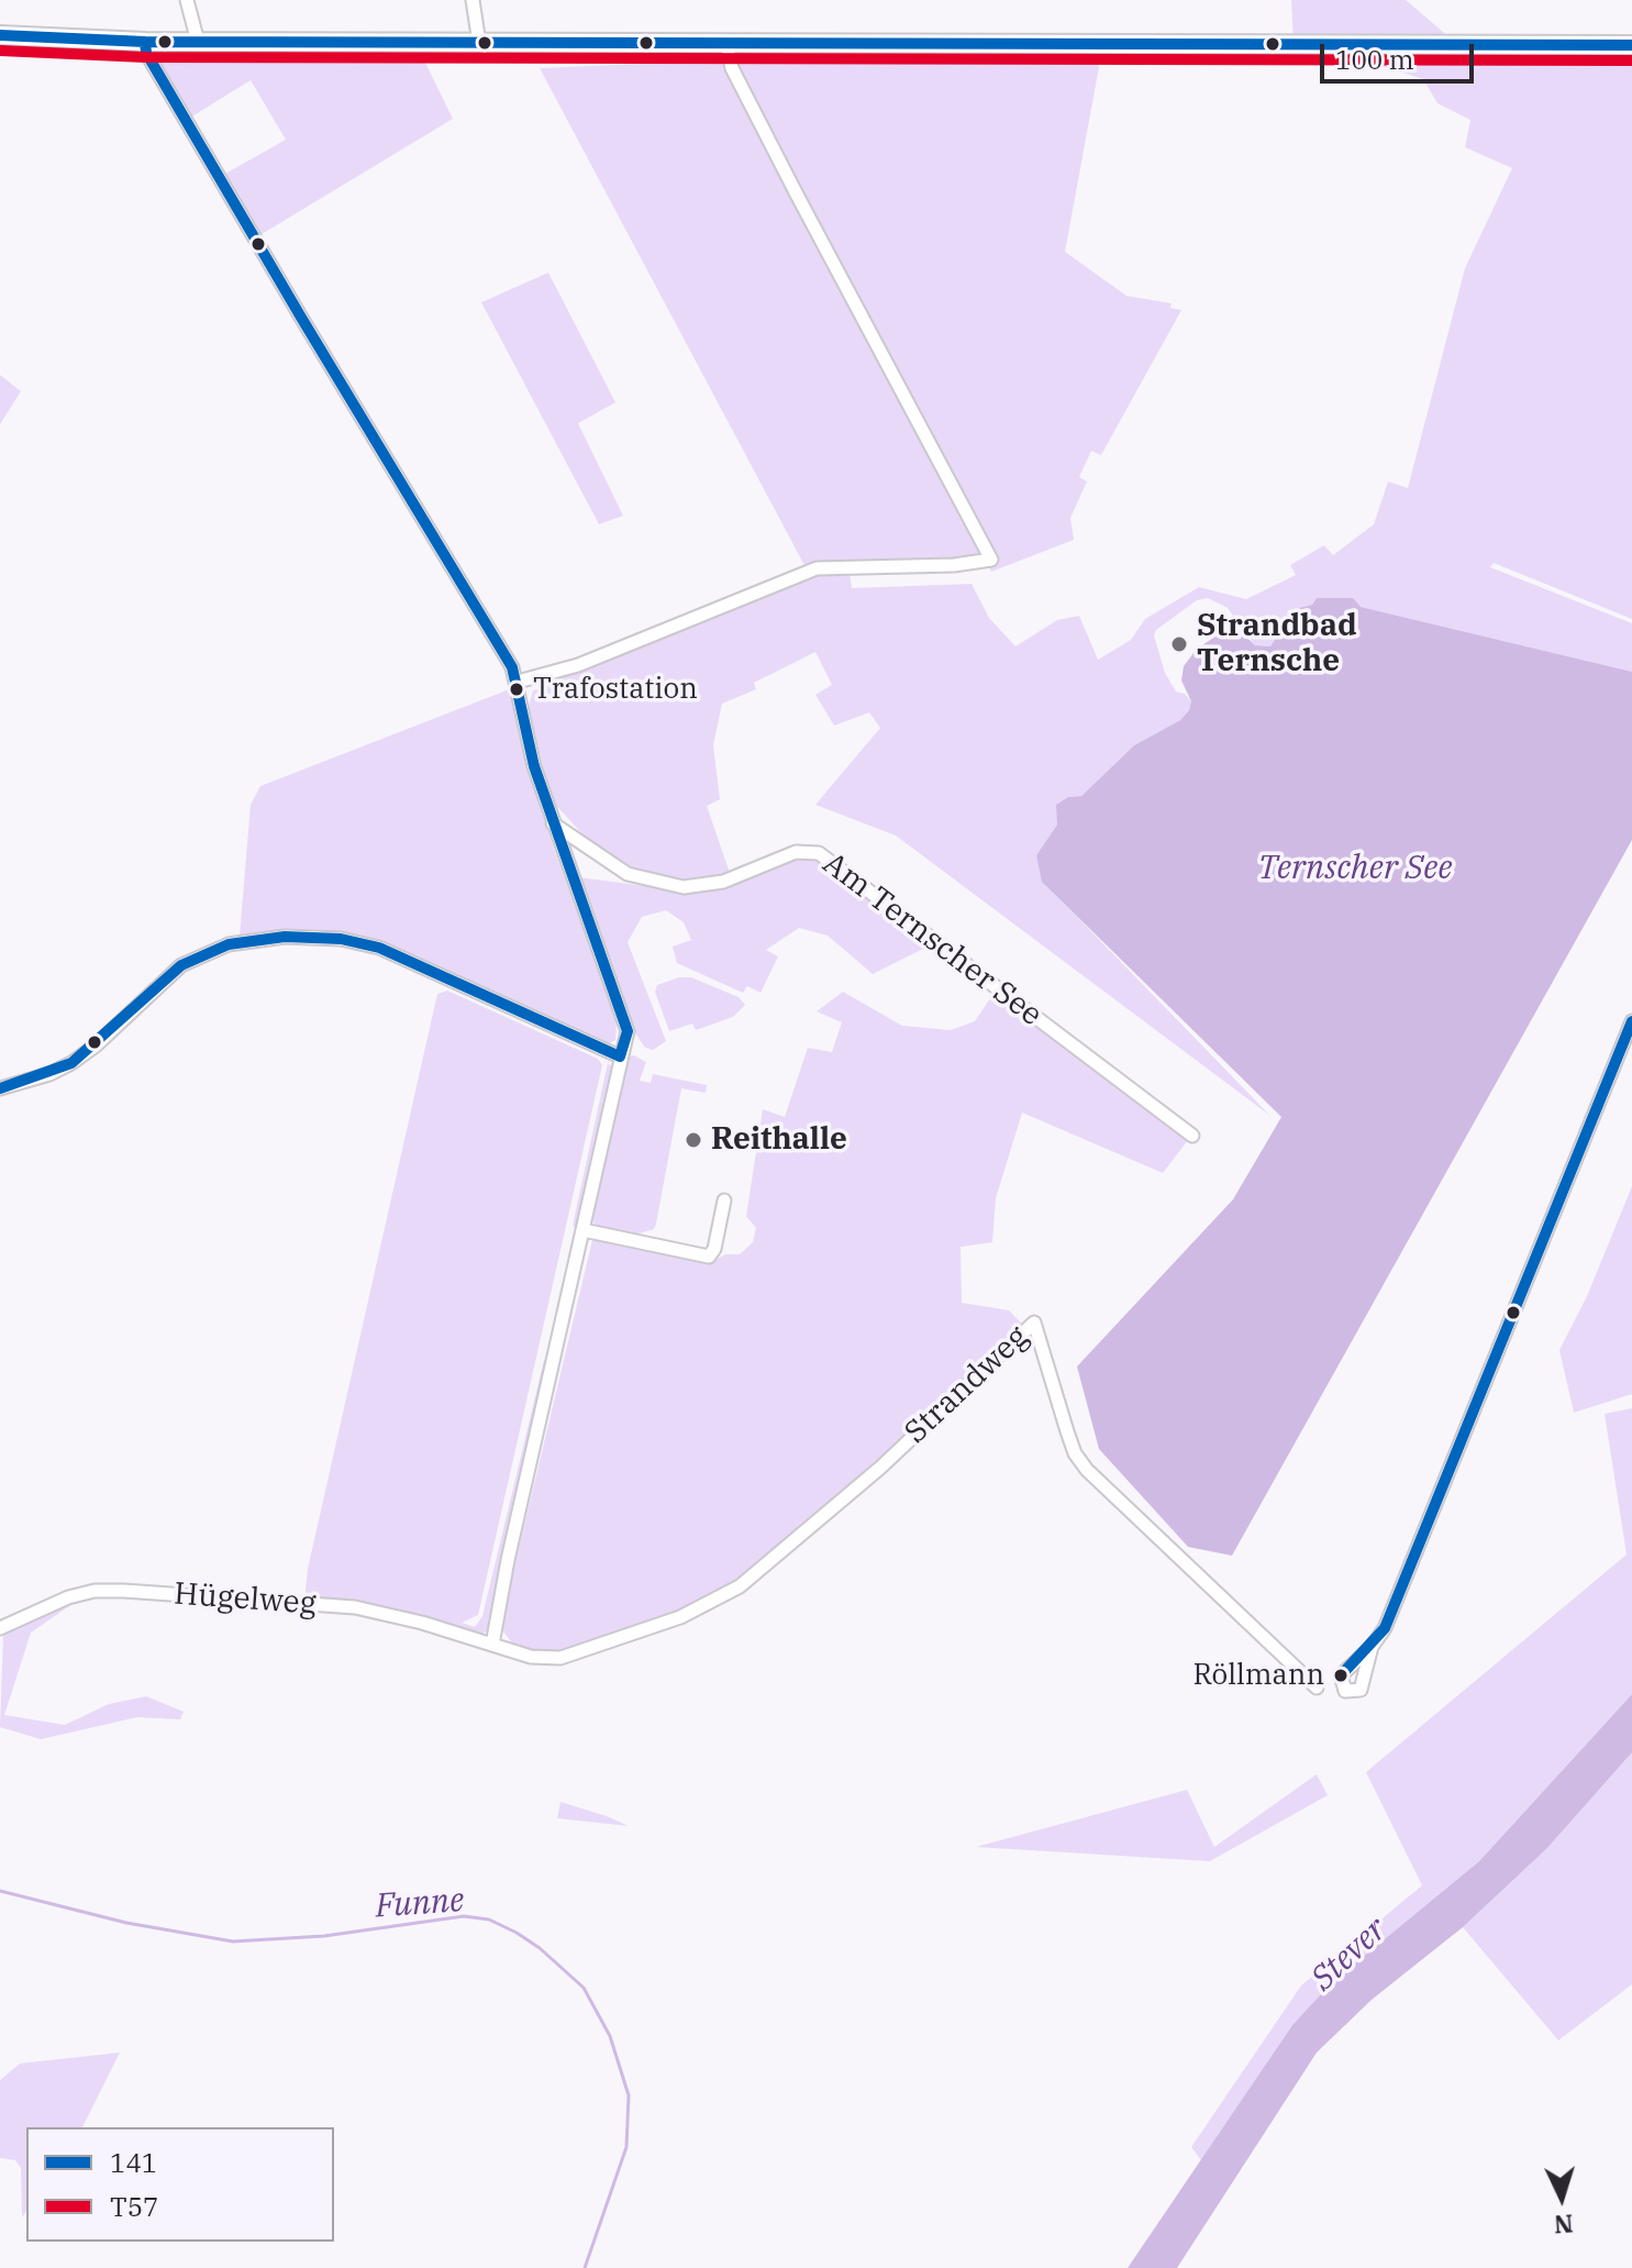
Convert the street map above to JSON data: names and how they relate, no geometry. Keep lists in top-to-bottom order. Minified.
{"streets":{"street":["Am Ternscher See","Strandweg","Hügelweg"]},"crossings":[["Strandweg","Hügelweg"]],"water":["Ternscher See","Funne","Stever"],"places":["Strandbad Ternsche","Trafostation","Reithalle","Röllmann"],"lines":["transit line 141","transit line T57"],"legend":["141","T57"],"scale_bar":"100 m","north":"bottom"}
